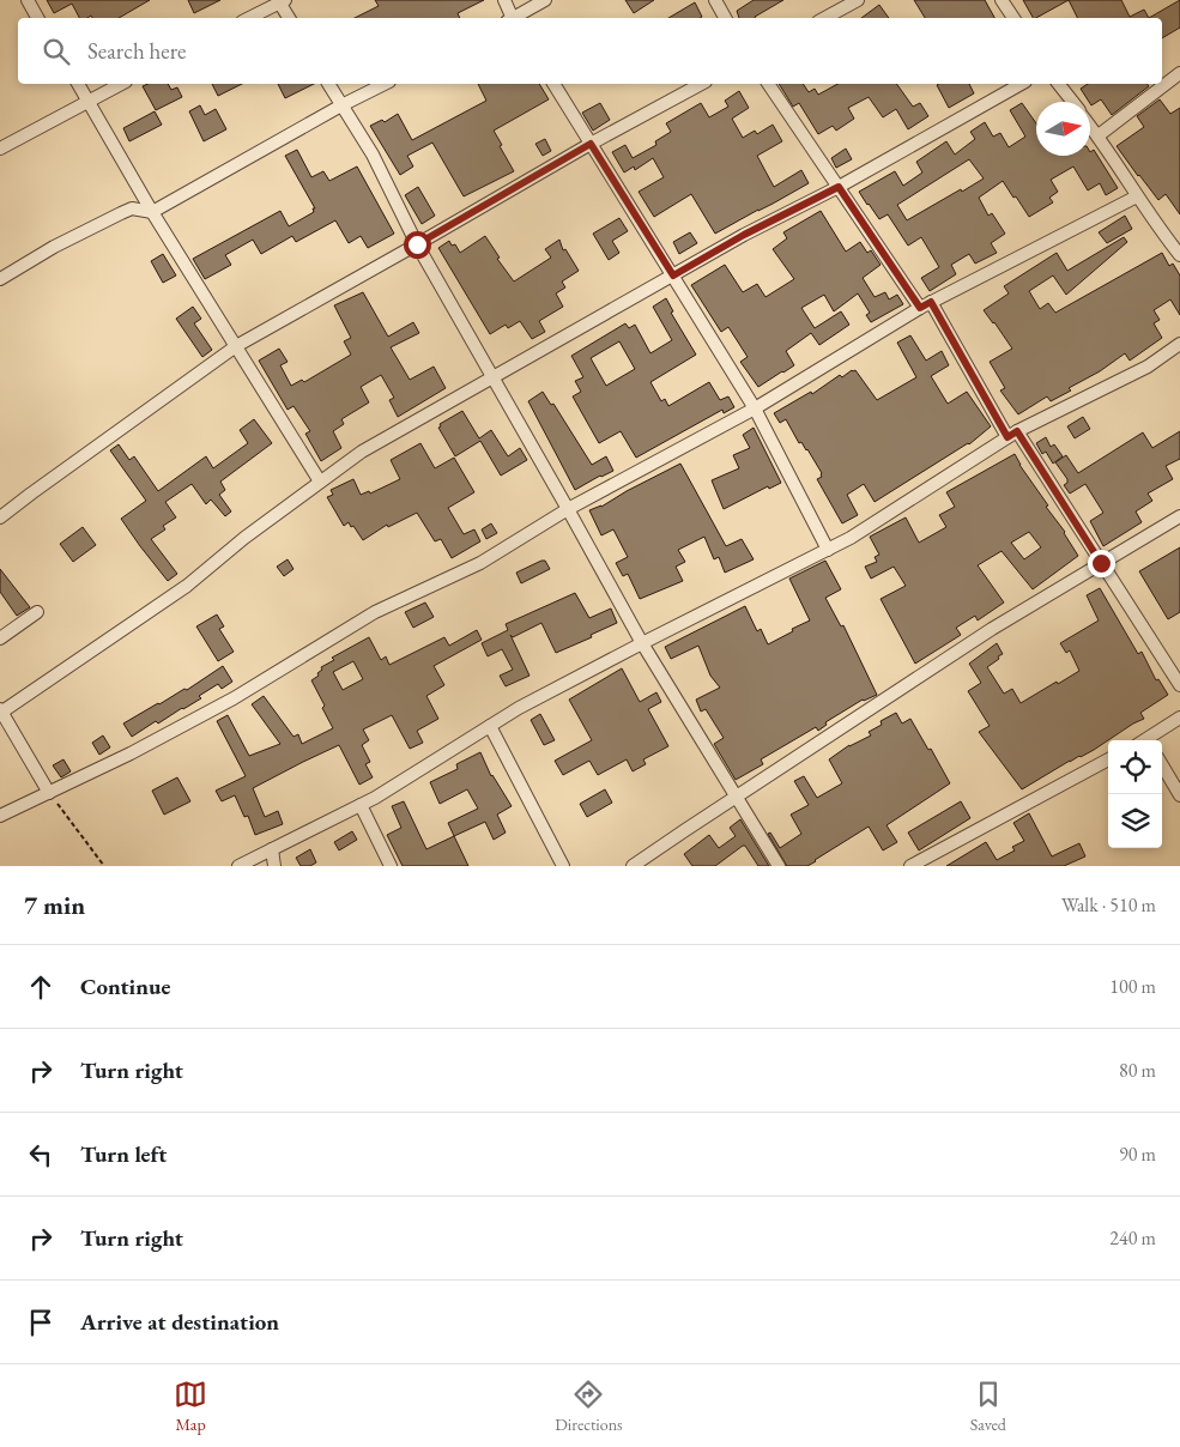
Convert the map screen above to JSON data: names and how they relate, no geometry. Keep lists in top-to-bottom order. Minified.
{"north":"right","page":{"search":"Search here","heading":["7 min","Walk · 510 m"],"list":[["Continue","100 m"],["Turn right","80 m"],["Turn left","90 m"],["Turn right","240 m"],"Arrive at destination"],"nav":["Map","Directions","Saved"]}}
